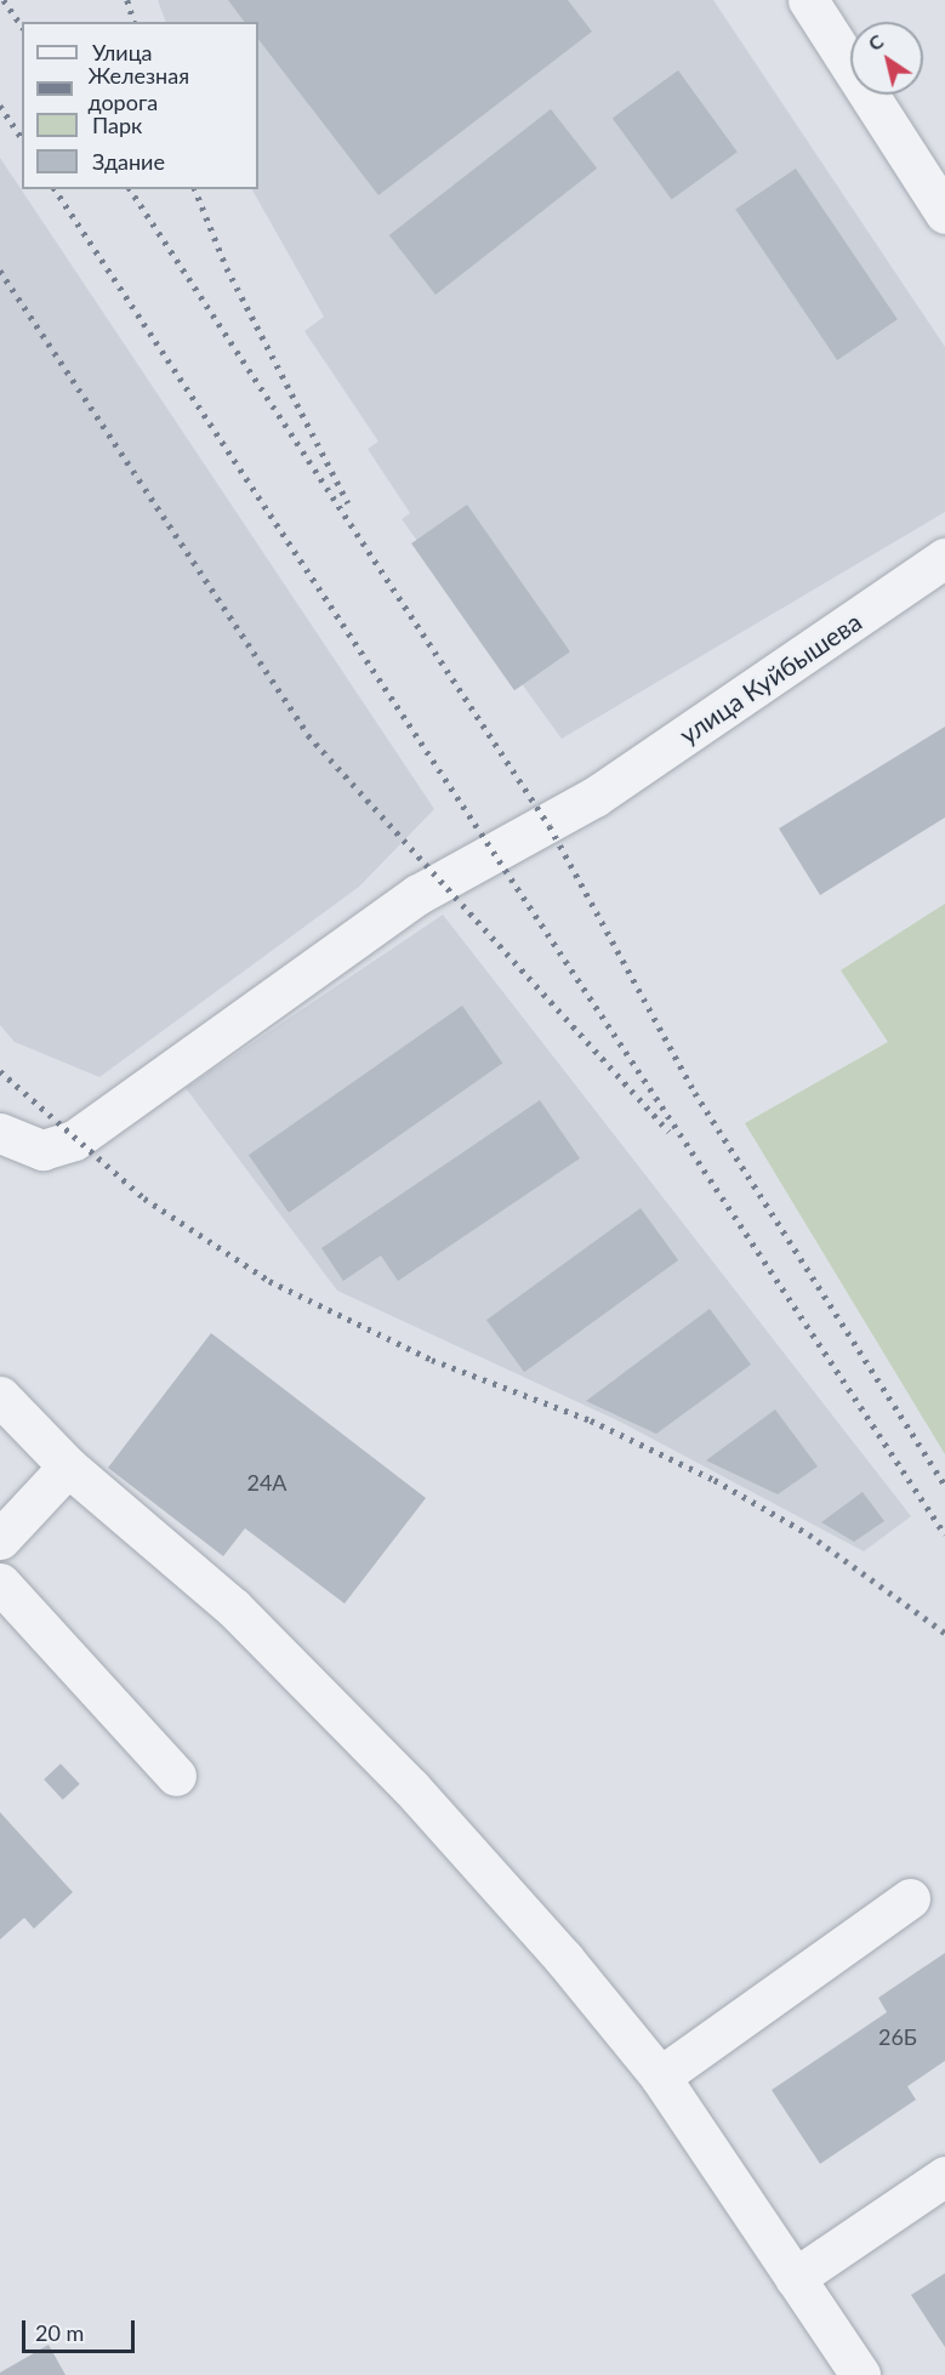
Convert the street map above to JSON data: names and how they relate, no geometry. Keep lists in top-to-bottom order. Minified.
{"streets":{"street":["улица Куйбышева"]},"house_numbers":["24А","26Б"],"legend":["Улица","Железная дорога","Парк","Здание"],"scale_bar":"20 m","north":"top left"}
